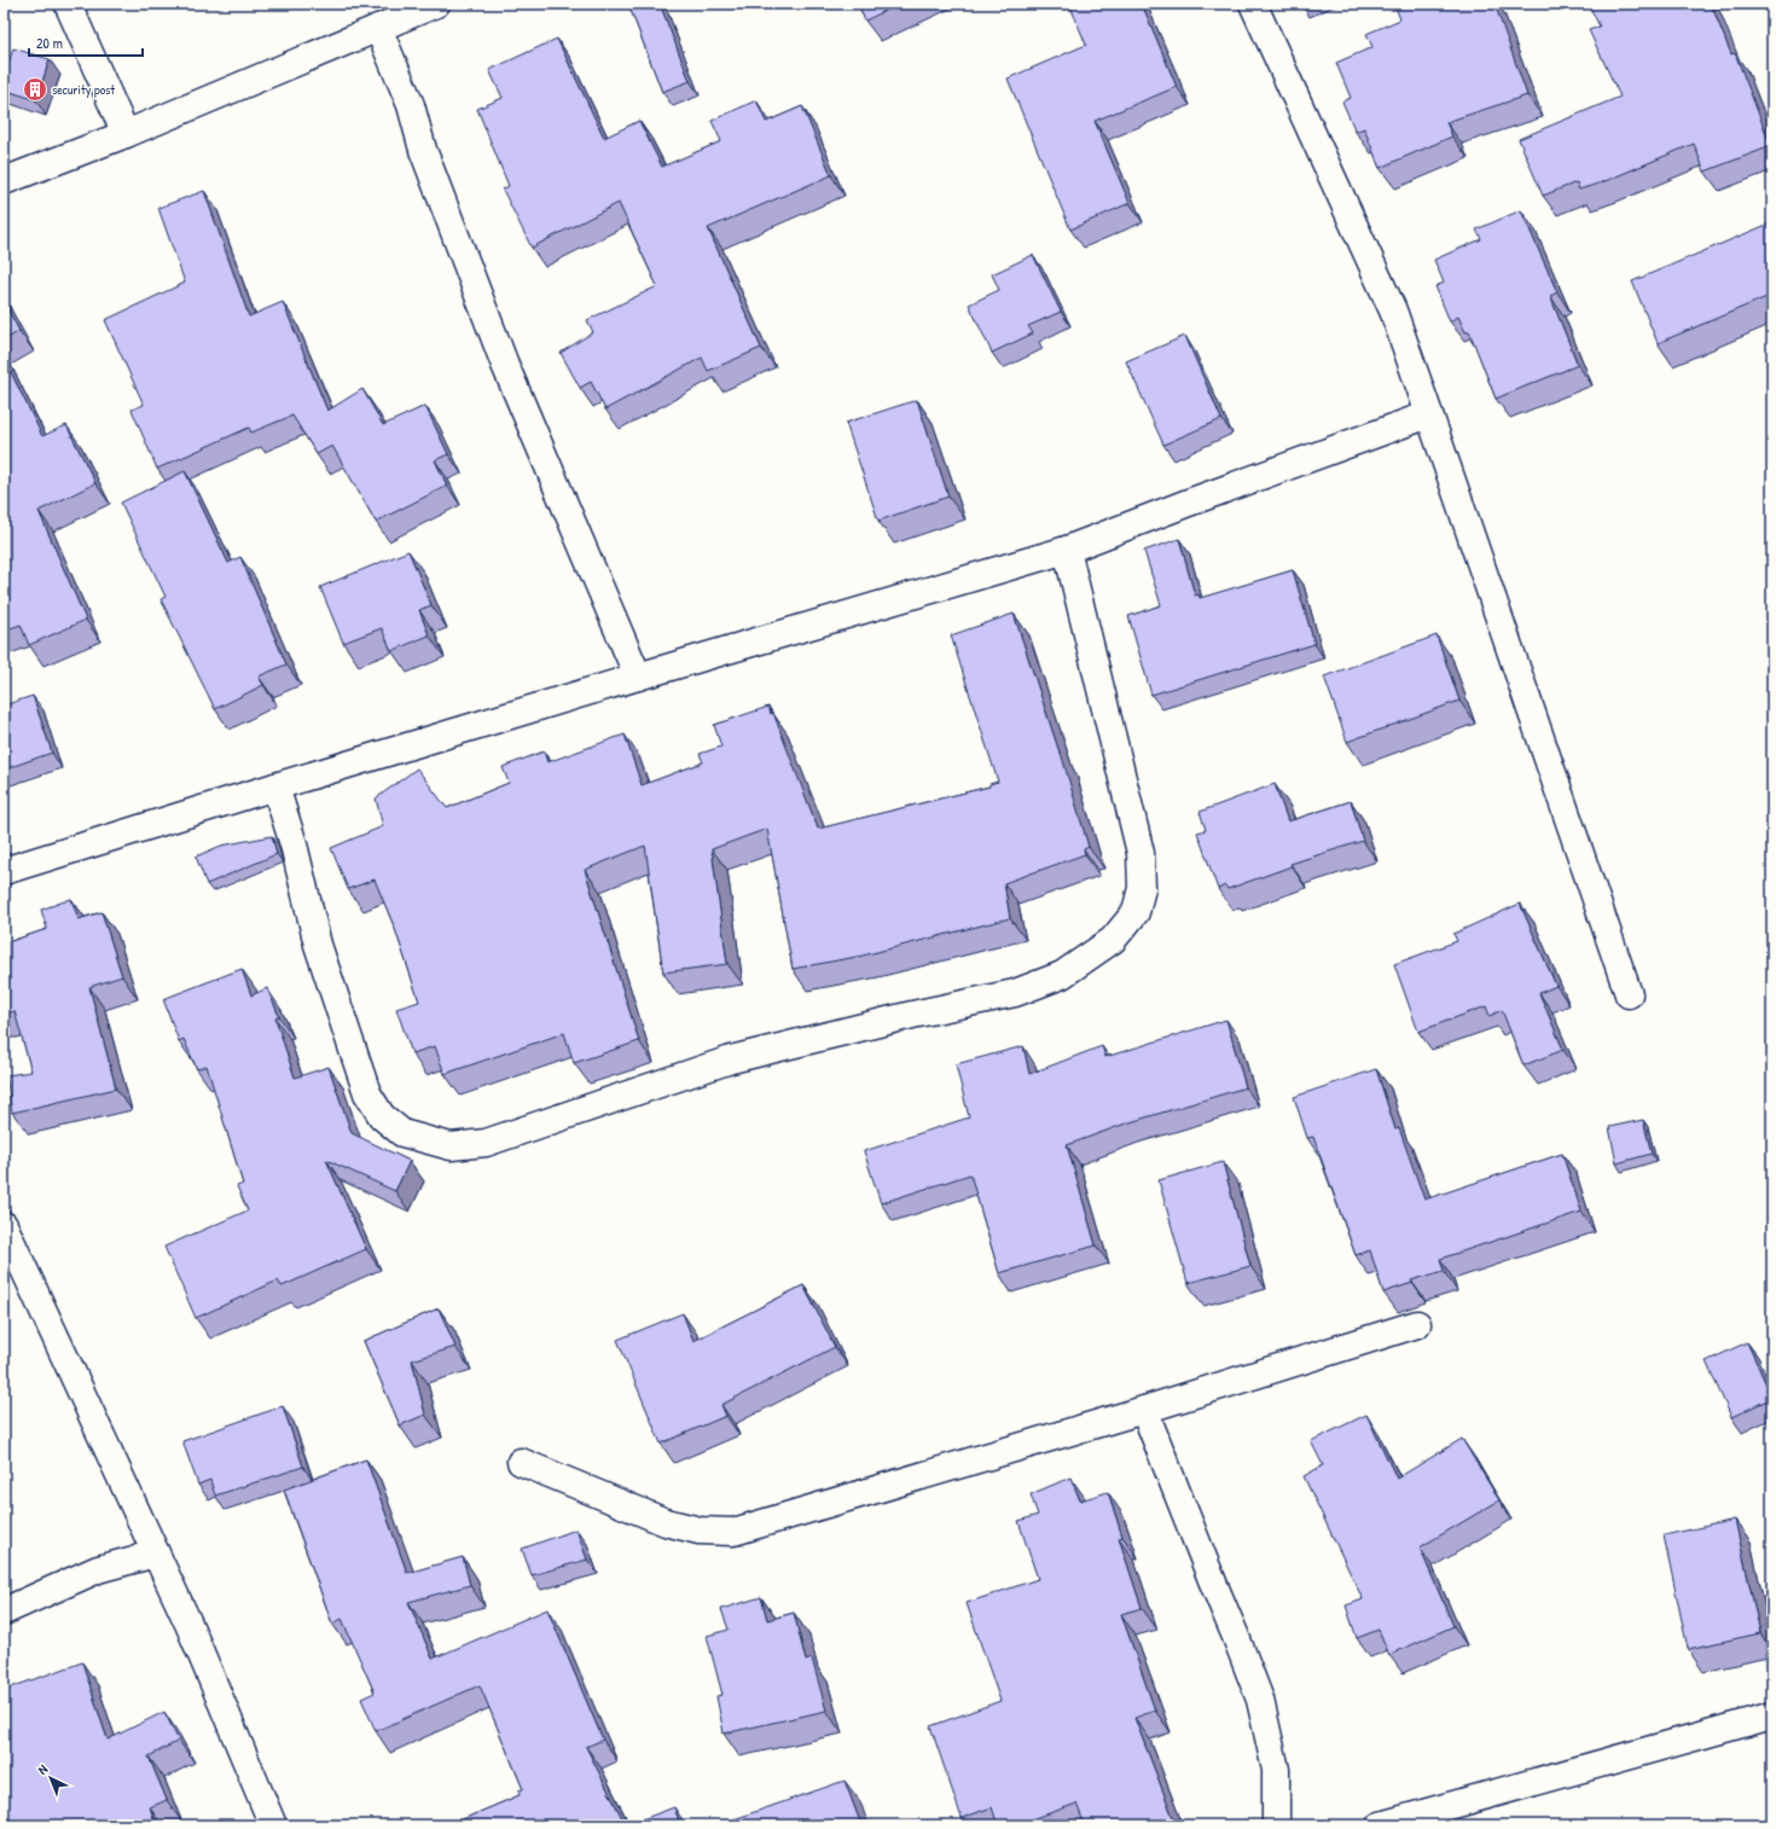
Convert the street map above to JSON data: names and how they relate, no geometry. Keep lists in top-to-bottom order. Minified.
{"places":{"building":["security post"]},"scale_bar":"20 m","north":"top left"}
